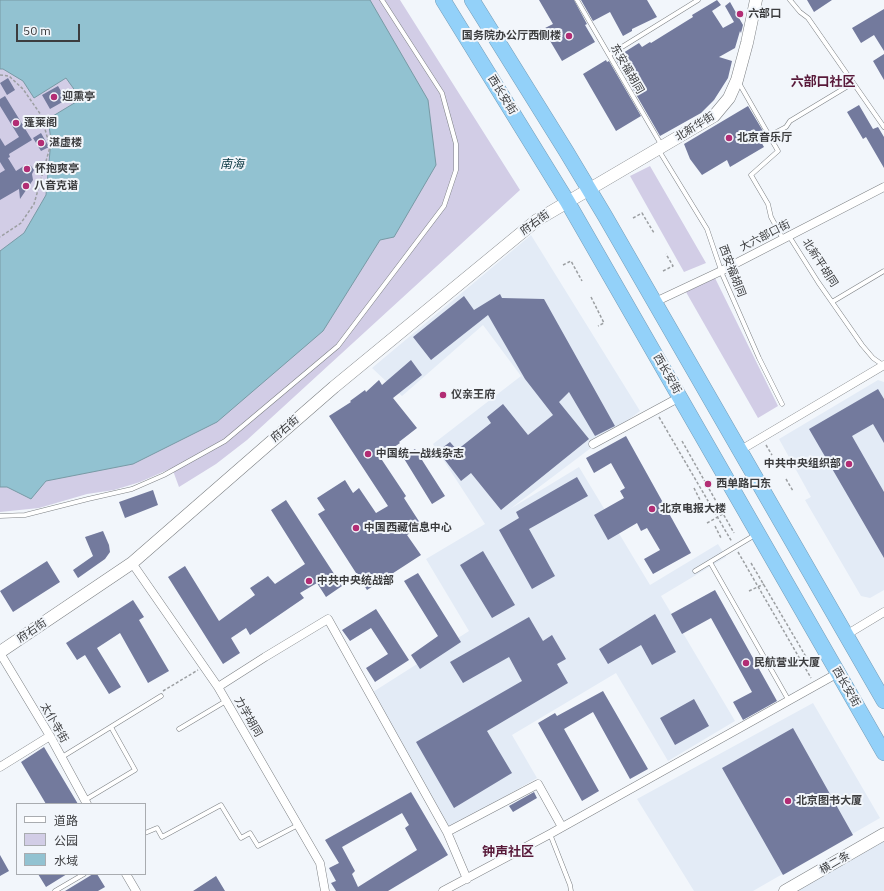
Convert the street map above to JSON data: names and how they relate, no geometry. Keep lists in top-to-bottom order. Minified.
{"streets":{"highway":["西长安街"],"main road":["北新华街","府右街","横二条"],"street":["大六部口街","力学胡同","太仆寺街"],"lane":["东安福胡同","北新平胡同","西安福胡同"]},"crossings":[["东安福胡同","北新华街"],["东安福胡同","西安福胡同"],["西长安街","府右街"],["北新华街","府右街"],["北新华街","西安福胡同"],["府右街","力学胡同"],["府右街","太仆寺街"],["大六部口街","北新平胡同"],["大六部口街","西安福胡同"]],"districts":["六部口社区","钟声社区"],"water":["南海"],"places":["六部口","国务院办公厅西侧楼","迎熏亭","蓬莱阁","北京音乐厅","湛虚楼","怀抱爽亭","八音克谐","仪亲王府","中国统一战线杂志","中共中央组织部","西单路口东","北京电报大楼","中国西藏信息中心","中共中央统战部","民航营业大厦","北京图书大厦"],"legend":["道路","公园","水域"],"scale_bar":"50 m"}
